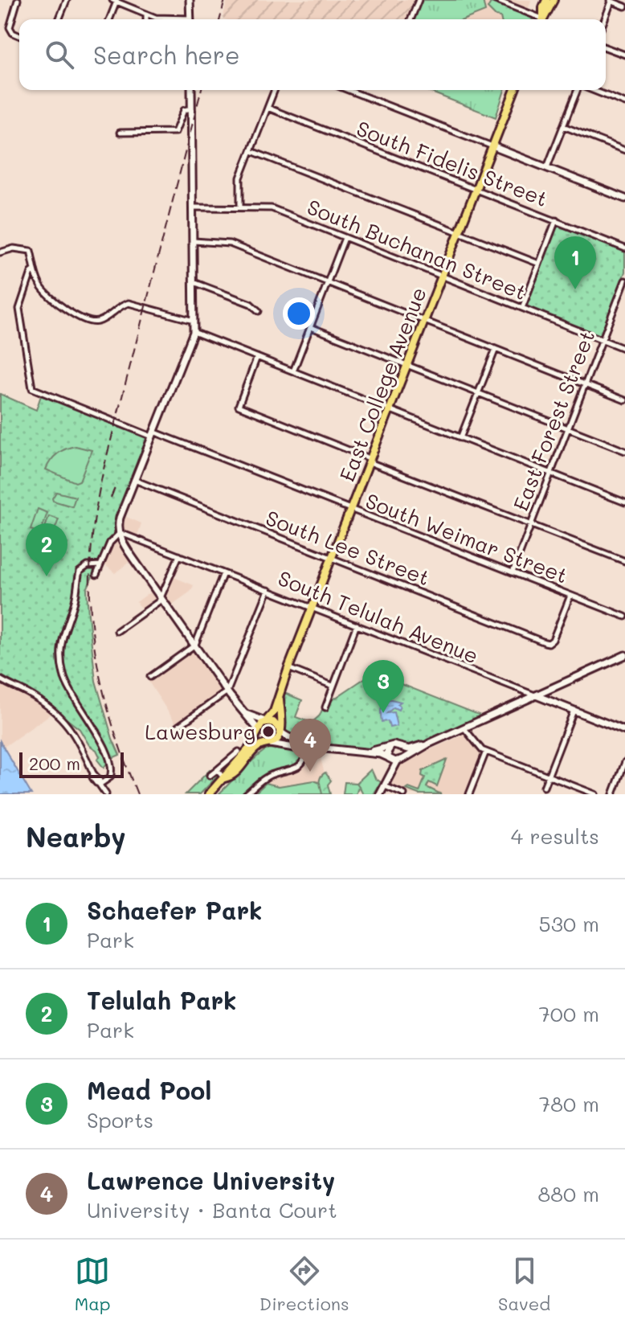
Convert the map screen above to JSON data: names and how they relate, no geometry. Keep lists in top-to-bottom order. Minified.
{"streets":{"main road":["East College Avenue"],"street":["South Fidelis Street","South Buchanan Street","East Forest Street","South Weimar Street","South Lee Street","South Telulah Avenue"]},"crossings":[["South Fidelis Street","East College Avenue"],["South Buchanan Street","East College Avenue"],["South Buchanan Street","East Forest Street"],["East College Avenue","South Weimar Street"],["East College Avenue","South Lee Street"],["East College Avenue","South Telulah Avenue"],["East Forest Street","South Weimar Street"],["South Weimar Street","South Lee Street"]],"places":["Lawesburg"],"scale_bar":"200 m","page":{"search":"Search here","pins":["1","2","3","4"],"scale":"200 m","heading":["Nearby","4 results"],"list":[{"mark":"1","name":"Schaefer Park","note":"Park","value":"530 m"},{"mark":"2","name":"Telulah Park","note":"Park","value":"700 m"},{"mark":"3","name":"Mead Pool","note":"Sports","value":"780 m"},{"mark":"4","name":"Lawrence University","note":"University · Banta Court","value":"880 m"}],"nav":["Map","Directions","Saved"]}}
